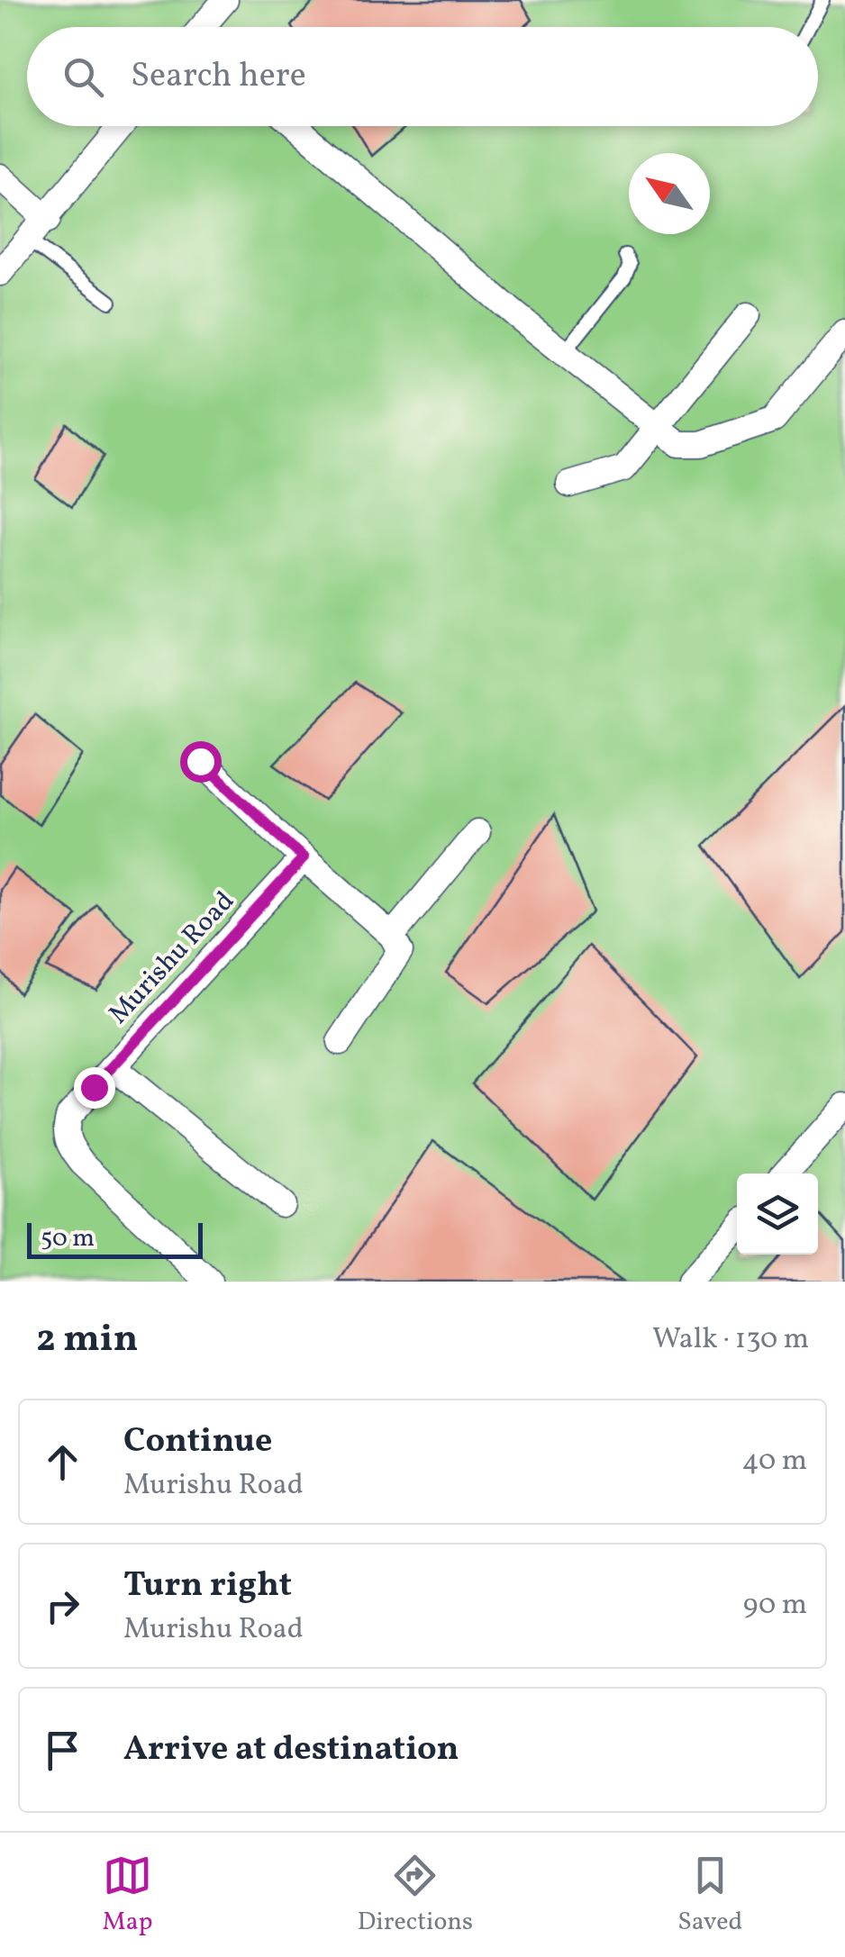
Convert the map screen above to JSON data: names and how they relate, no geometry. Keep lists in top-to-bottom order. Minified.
{"streets":{"street":["Murishu Road"]},"scale_bar":"50 m","north":"top left","page":{"search":"Search here","scale":"50 m","heading":["2 min","Walk · 130 m"],"list":[["Continue","Murishu Road","40 m"],["Turn right","Murishu Road","90 m"],"Arrive at destination"],"nav":["Map","Directions","Saved"]}}
